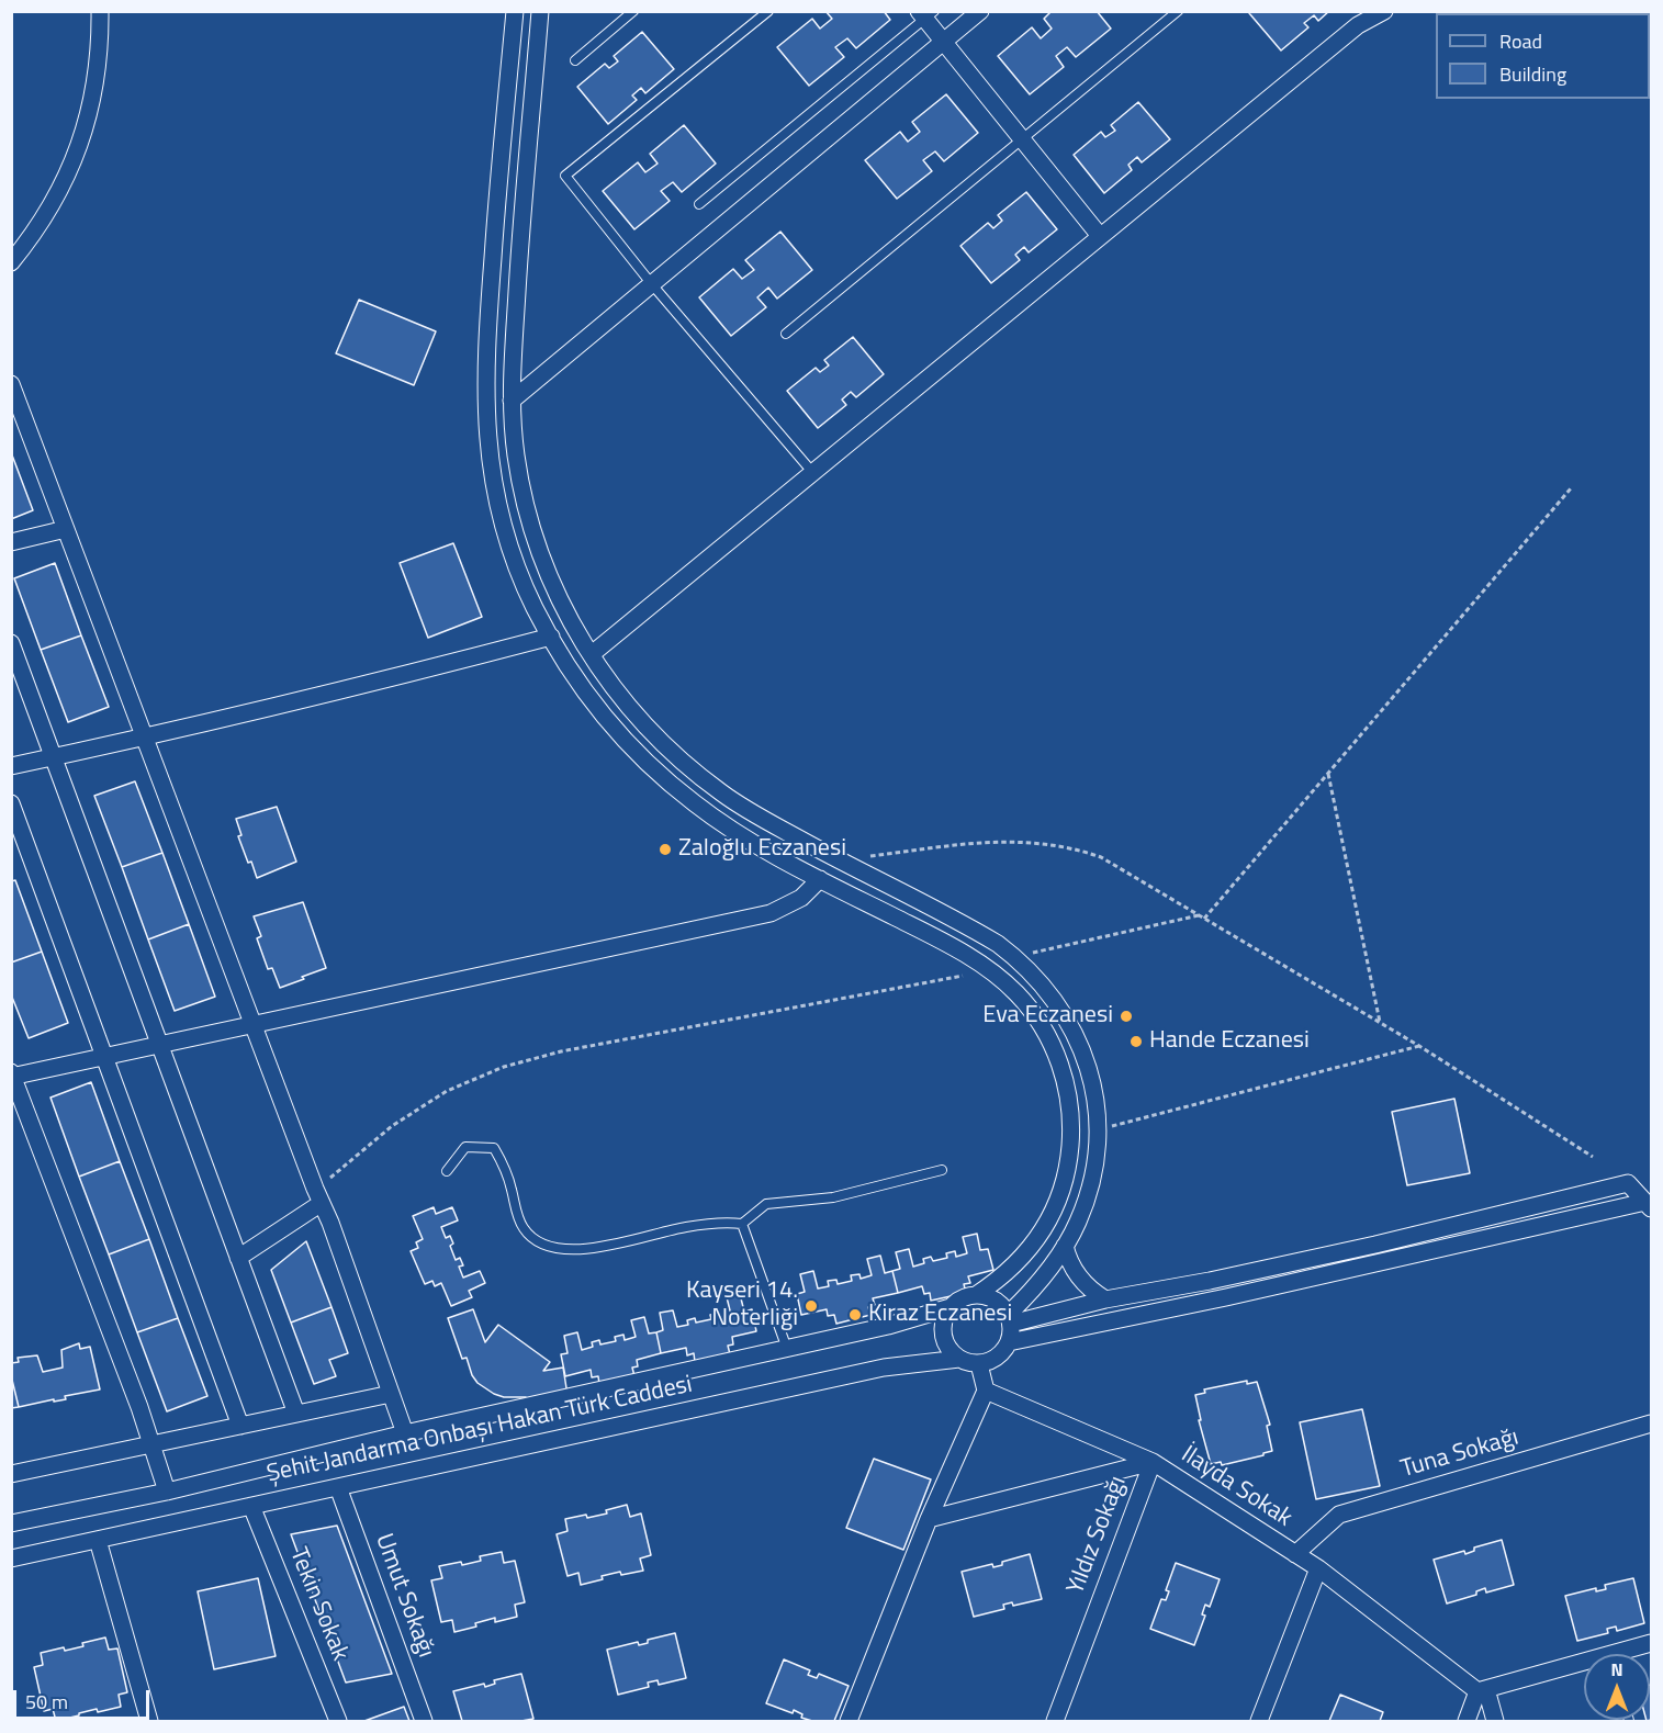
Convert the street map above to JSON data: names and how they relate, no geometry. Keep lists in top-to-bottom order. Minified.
{"streets":{"street":["Şehit Jandarma Onbaşı Hakan Türk Caddesi","Tuna Sokağı","İlayda Sokak","Yıldız Sokağı","Umut Sokağı","Tekin Sokak"]},"crossings":[["Şehit Jandarma Onbaşı Hakan Türk Caddesi","Umut Sokağı"],["Şehit Jandarma Onbaşı Hakan Türk Caddesi","Tekin Sokak"],["Tuna Sokağı","İlayda Sokak"],["İlayda Sokak","Yıldız Sokağı"]],"places":["Zaloğlu Eczanesi","Eva Eczanesi","Hande Eczanesi","Kayseri 14. Noterliği","Kiraz Eczanesi"],"legend":["Road","Building"],"scale_bar":"50 m","north":"top"}
